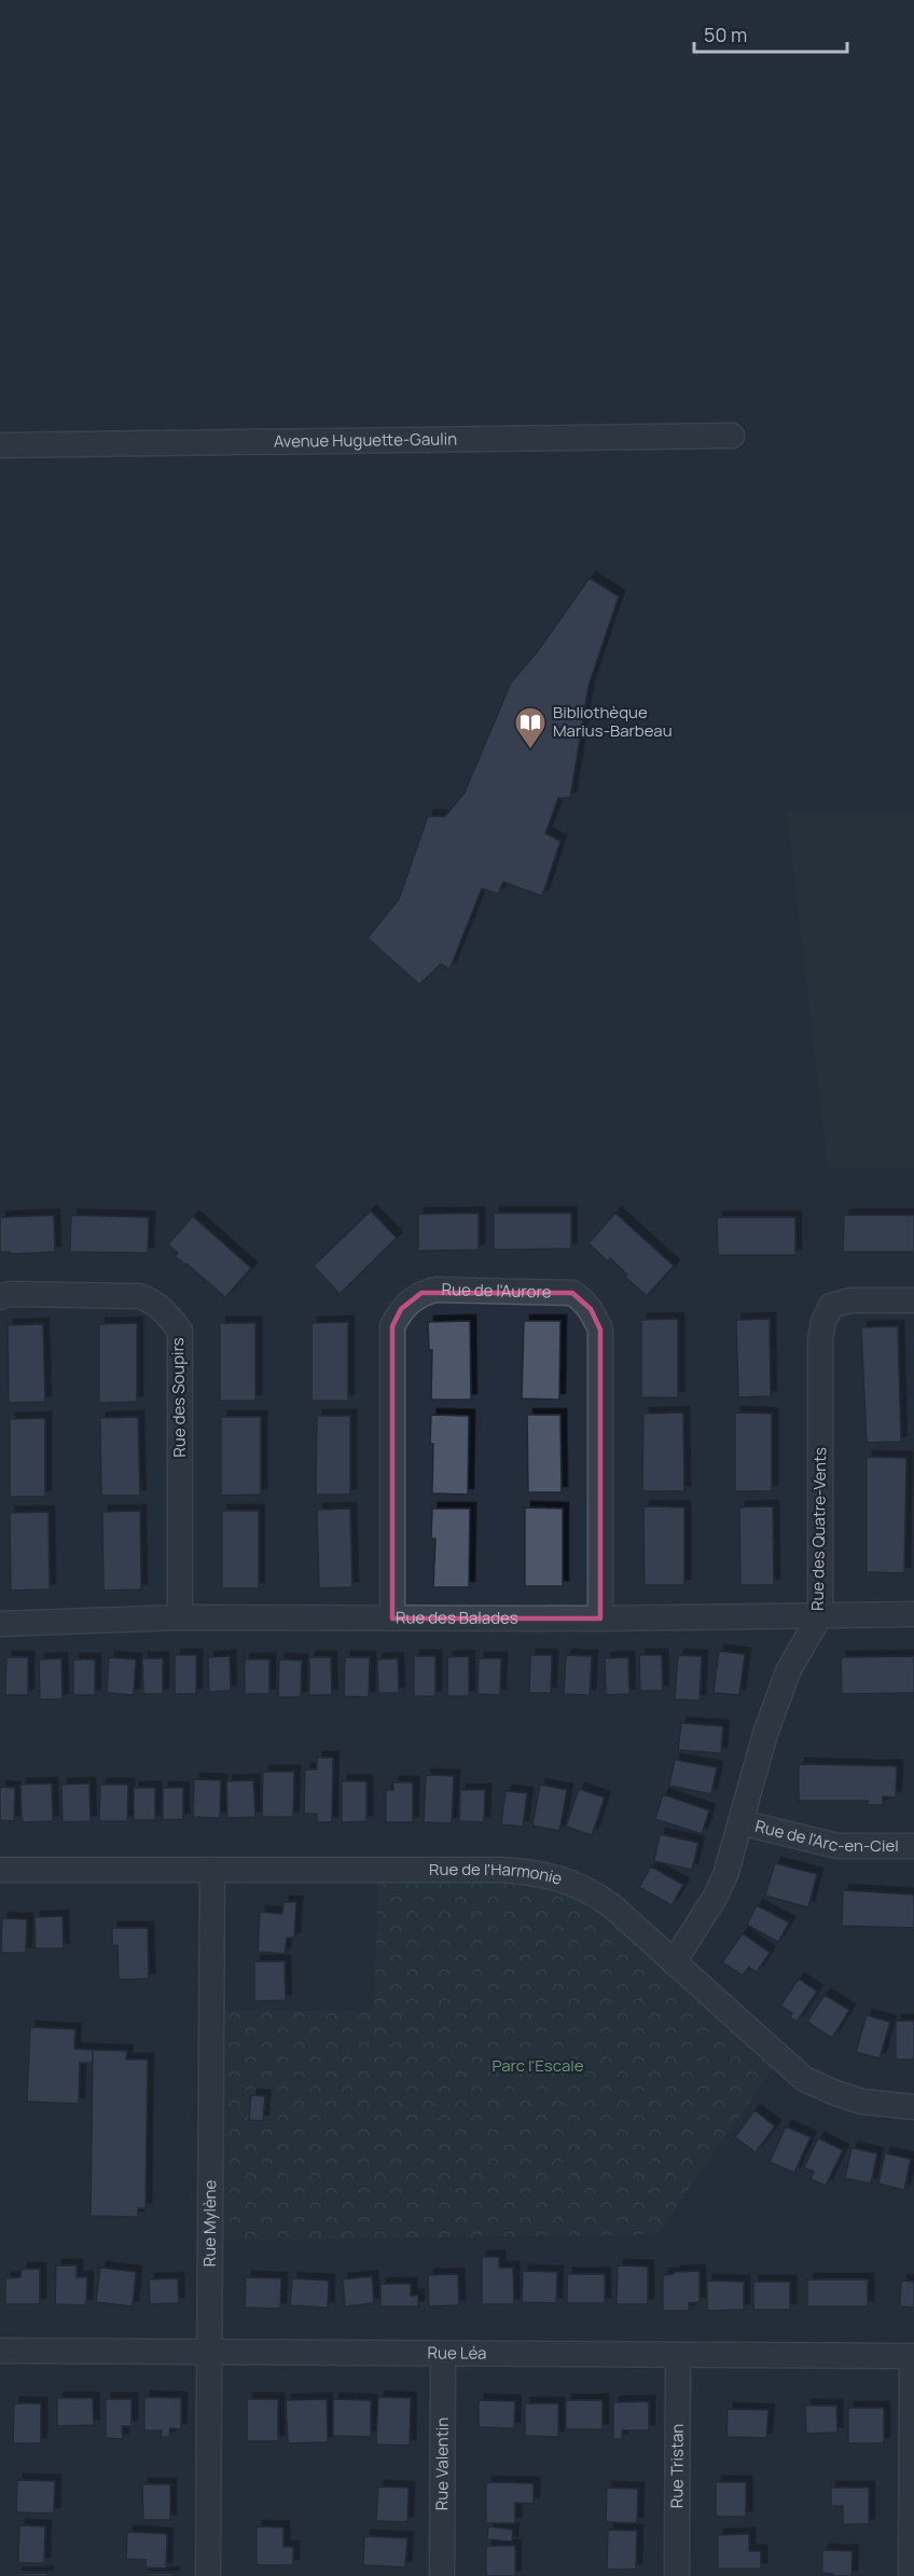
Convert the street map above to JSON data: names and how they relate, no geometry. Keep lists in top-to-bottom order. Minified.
{"streets":{"street":["Avenue Huguette-Gaulin","Rue de l'Aurore","Rue des Soupirs","Rue des Quatre-Vents","Rue des Balades","Rue de l'Arc-en-Ciel","Rue de l'Harmonie","Rue Mylène","Rue Léa","Rue Valentin","Rue Tristan"]},"crossings":[["Rue de l'Aurore","Rue des Balades"],["Rue des Soupirs","Rue des Balades"],["Rue des Quatre-Vents","Rue des Balades"],["Rue des Quatre-Vents","Rue de l'Arc-en-Ciel"],["Rue des Quatre-Vents","Rue de l'Harmonie"],["Rue de l'Harmonie","Rue Mylène"],["Rue Mylène","Rue Léa"],["Rue Léa","Rue Valentin"],["Rue Léa","Rue Tristan"]],"parks":["Parc l'Escale"],"places":{"library":["Bibliothèque Marius-Barbeau"]},"scale_bar":"50 m"}
